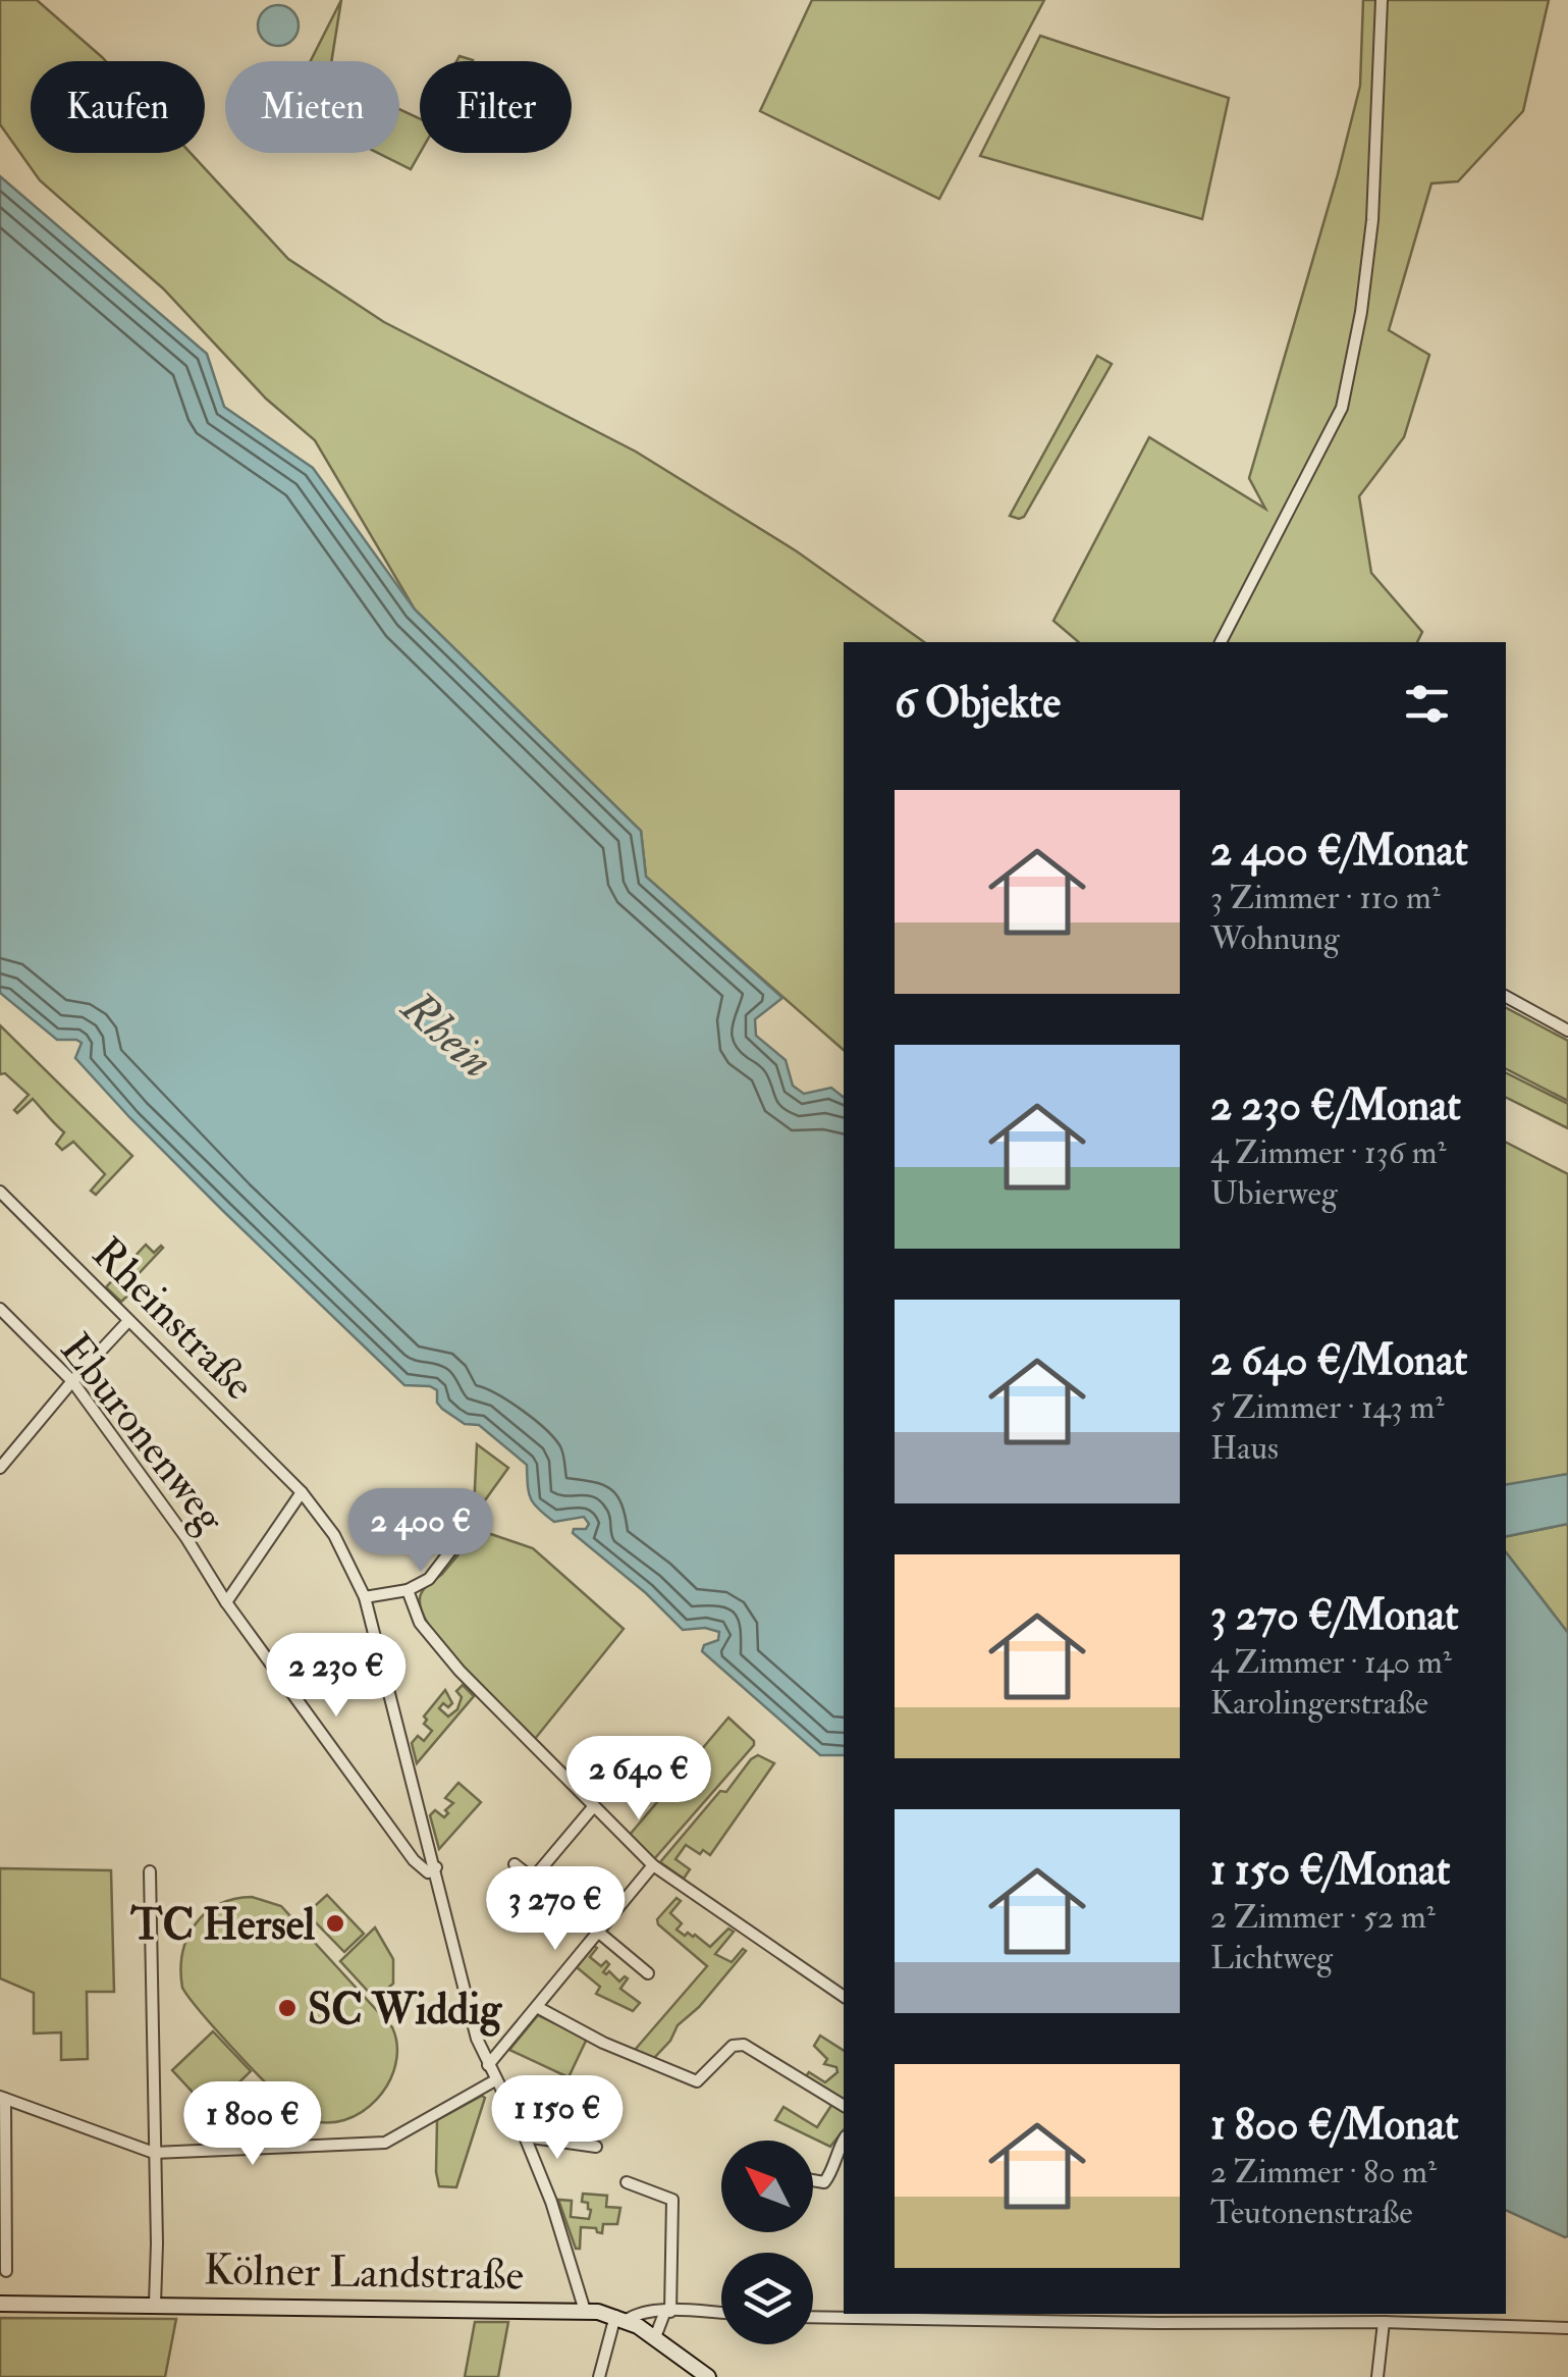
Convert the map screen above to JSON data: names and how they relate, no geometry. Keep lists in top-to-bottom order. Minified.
{"streets":{"main road":["Kölner Landstraße"],"street":["Rheinstraße","Eburonenweg"]},"crossings":[["Rheinstraße","Eburonenweg"],["Rheinstraße","Kölner Landstraße"]],"water":["Rhein"],"places":["TC Hersel","SC Widdig"],"north":"top left","page":{"chip":["Kaufen","Mieten","Filter"],"heading":"6 Objekte","list":[{"name":"2 400 €/Monat","note":"3 Zimmer · 110 m² · Wohnung"},{"name":"2 230 €/Monat","note":"4 Zimmer · 136 m² · Ubierweg"},{"name":"2 640 €/Monat","note":"5 Zimmer · 143 m² · Haus"},{"name":"3 270 €/Monat","note":"4 Zimmer · 140 m² · Karolingerstraße"},{"name":"1 150 €/Monat","note":"2 Zimmer · 52 m² · Lichtweg"},{"name":"1 800 €/Monat","note":"2 Zimmer · 80 m² · Teutonenstraße"}],"price":["2 400 €","2 230 €","2 640 €","3 270 €","1 150 €","1 800 €"]}}
